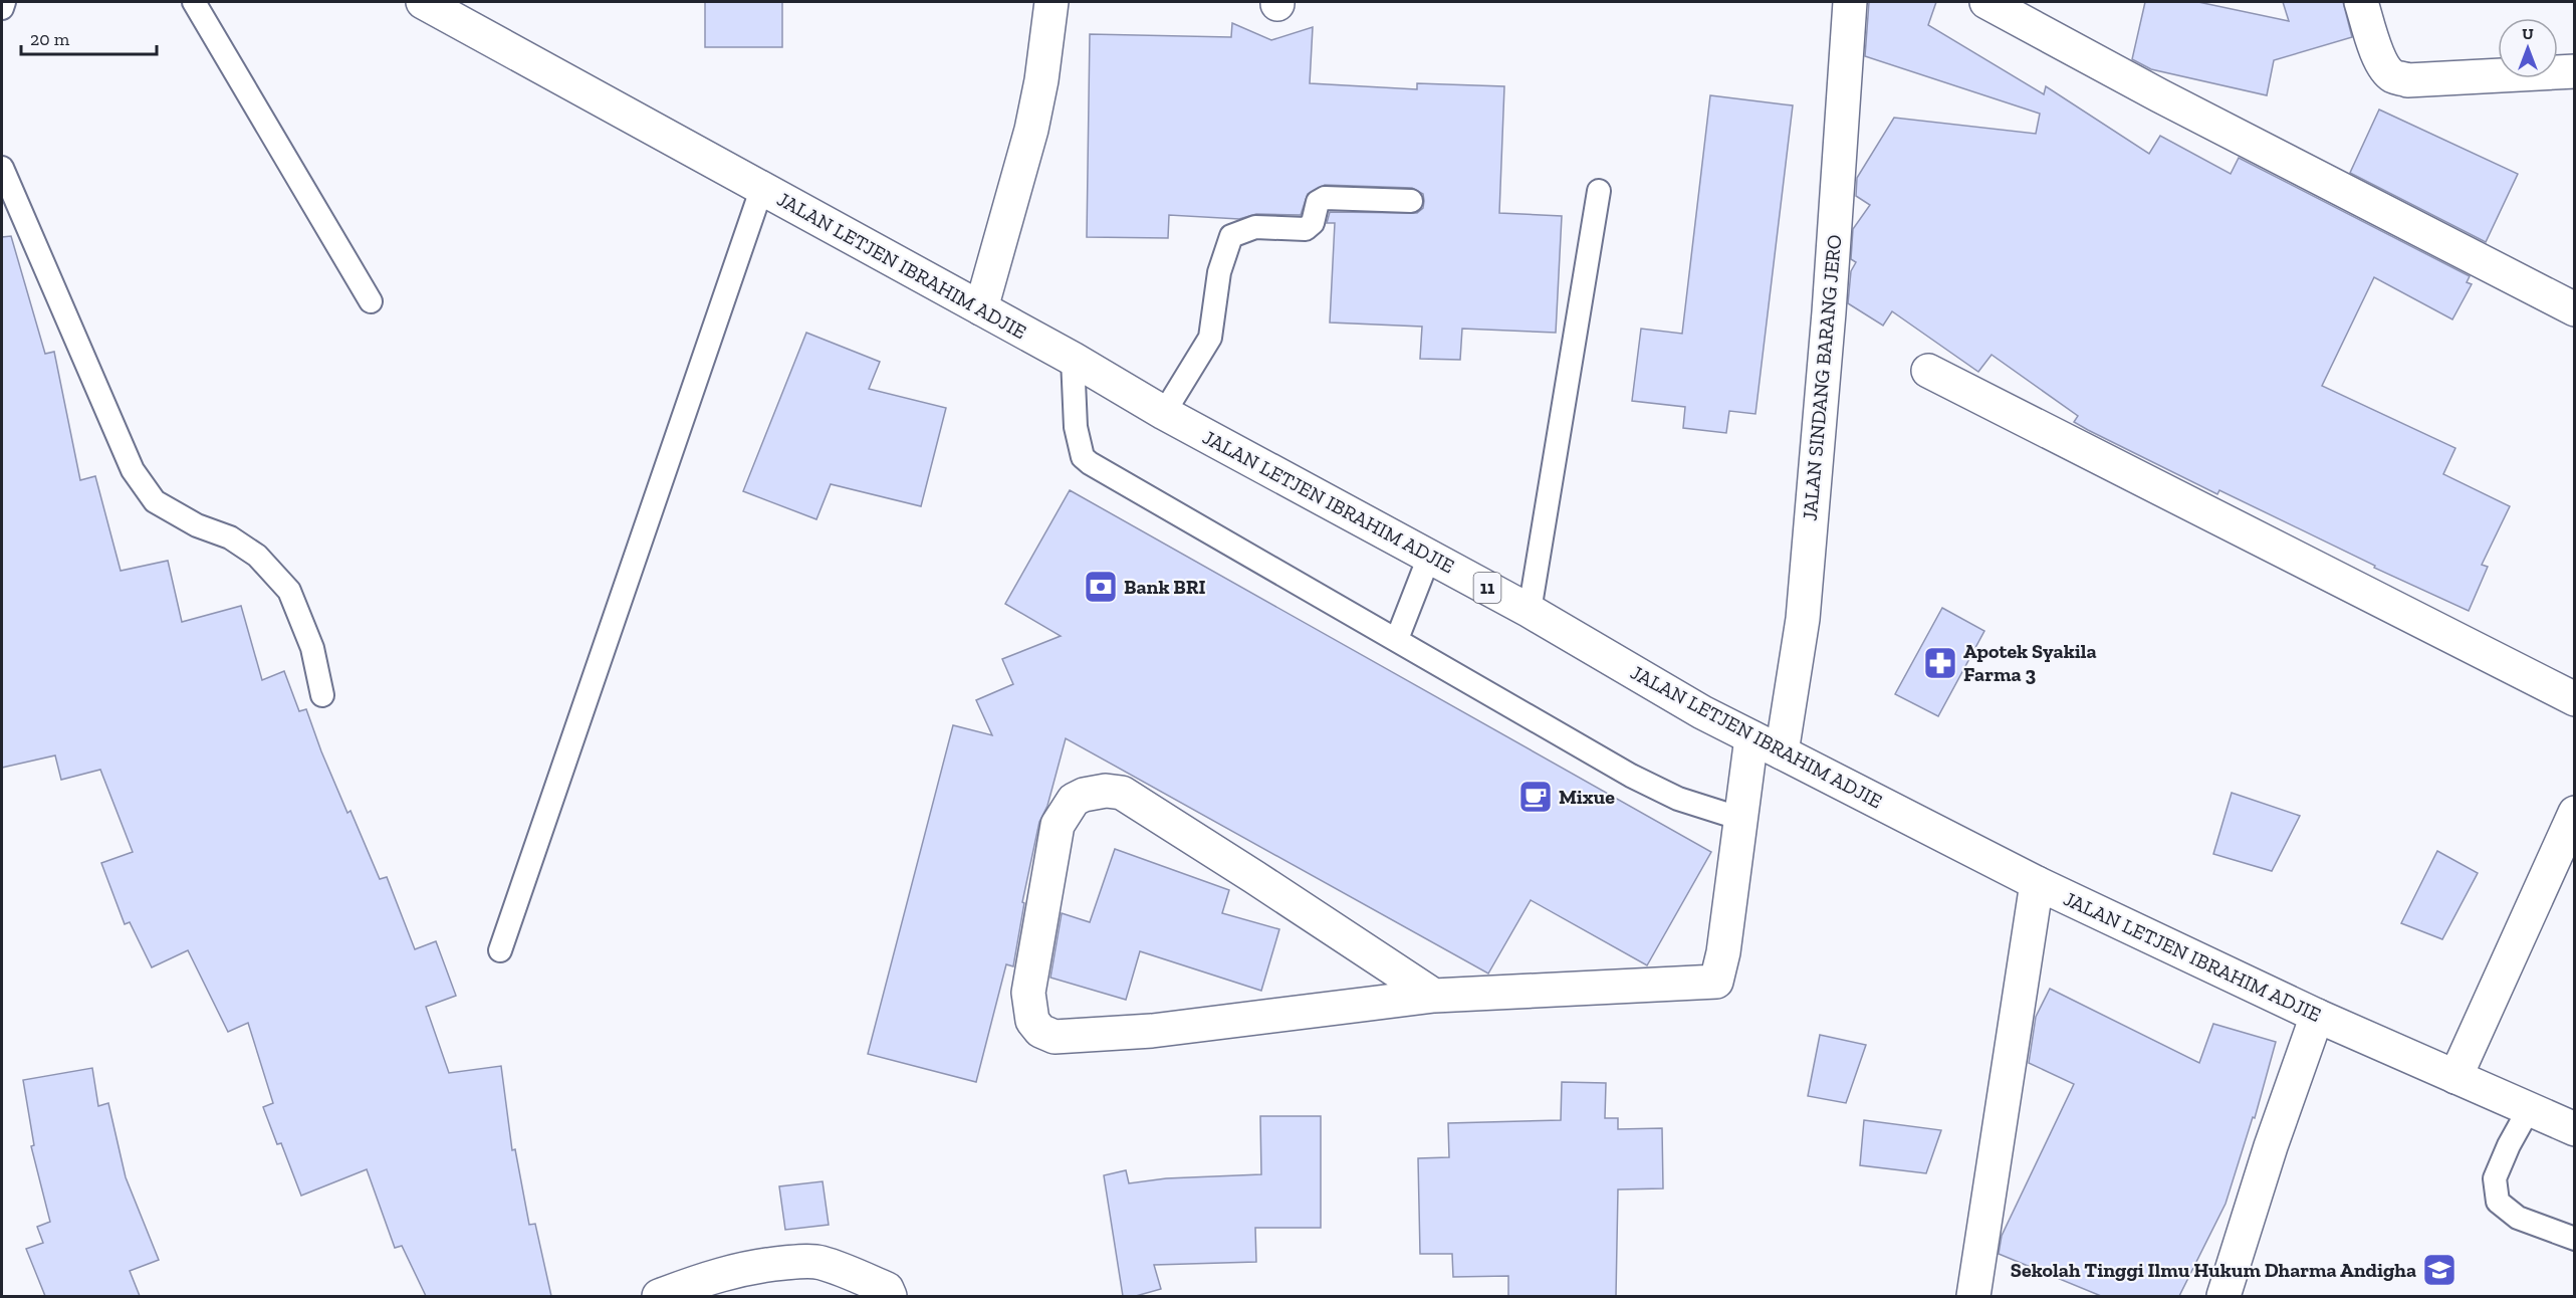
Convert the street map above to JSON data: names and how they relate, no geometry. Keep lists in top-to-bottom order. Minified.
{"streets":{"street":["JALAN LETJEN IBRAHIM ADJIE","JALAN SINDANG BARANG JERO","11"]},"crossings":[["JALAN LETJEN IBRAHIM ADJIE","JALAN SINDANG BARANG JERO"]],"places":{"bank":["Bank BRI"],"pharmacy":["Apotek Syakila Farma 3"],"cafe":["Mixue"],"school or university":["Sekolah Tinggi Ilmu Hukum Dharma Andigha"]},"scale_bar":"20 m","north":"top"}
